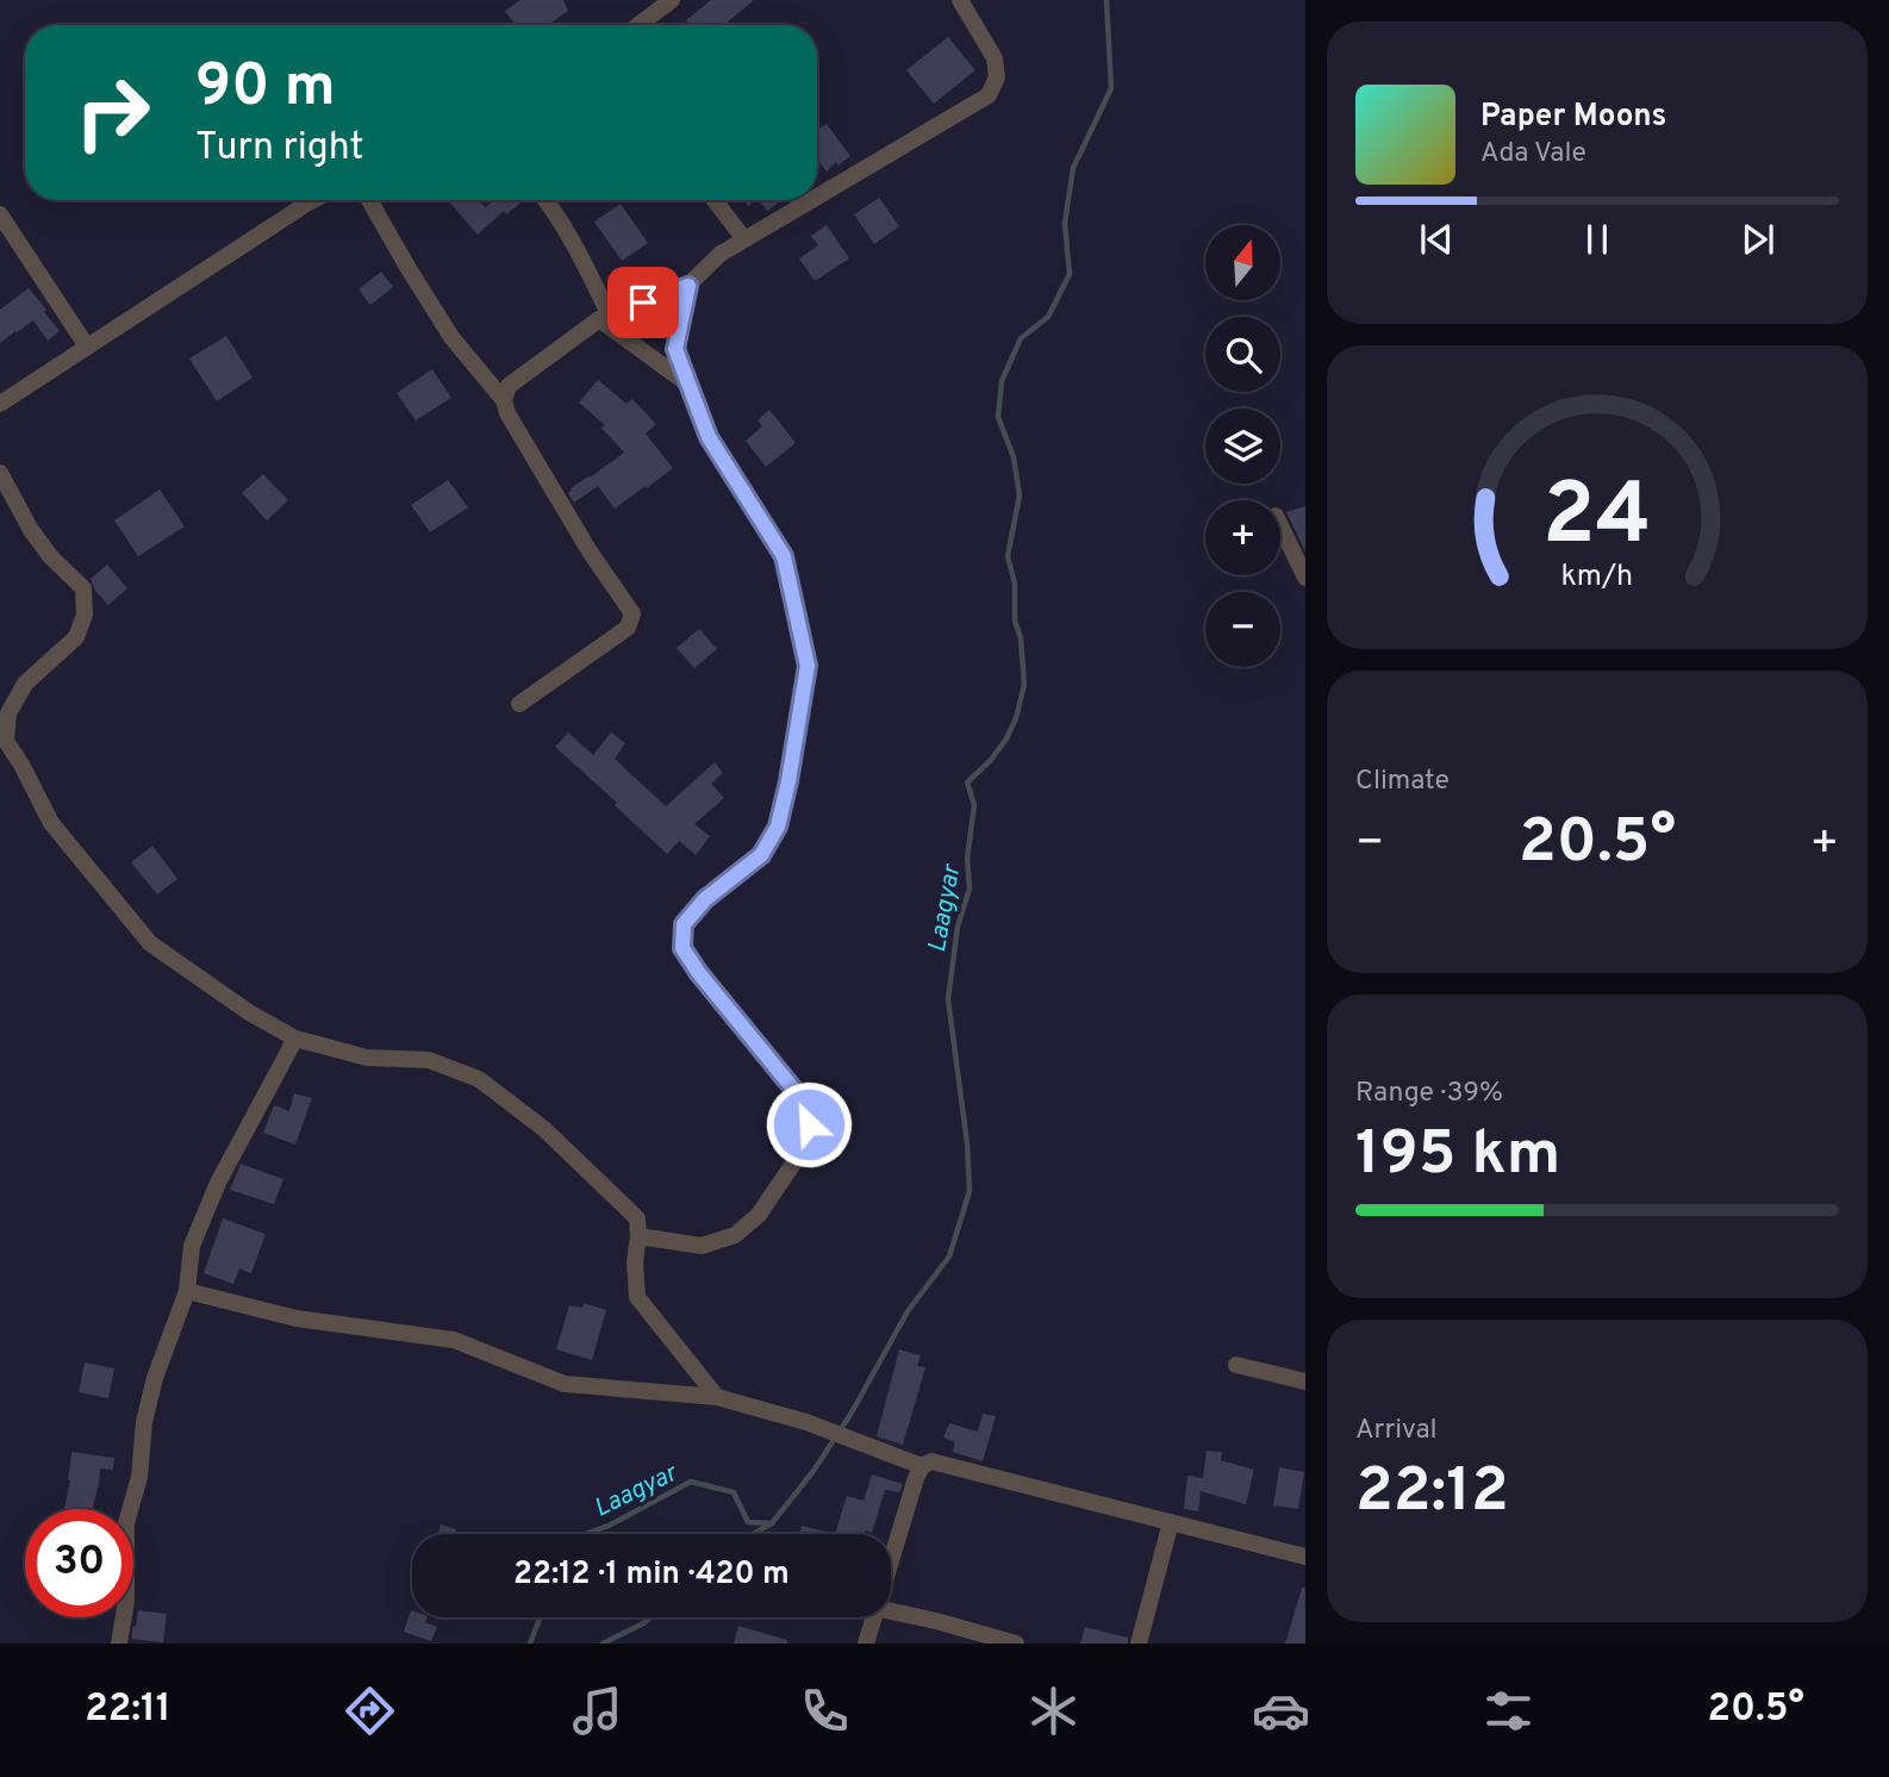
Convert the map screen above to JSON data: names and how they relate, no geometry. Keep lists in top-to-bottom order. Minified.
{"water":["Laagyar"],"north":"top","page":{"turn":["90 m","Turn right"],"song":["Paper Moons","Ada Vale"],"map_buttons":["+","−"],"tile":["Climate",["Range · 39%","195 km"],["Arrival","22:12"]],"heat":["−","20.5°","+"],"limit":"30","trip":"22:12 · 1 min · 420 m","tabs":["22:11","20.5°"],"gauge":["24","km/h"]}}
